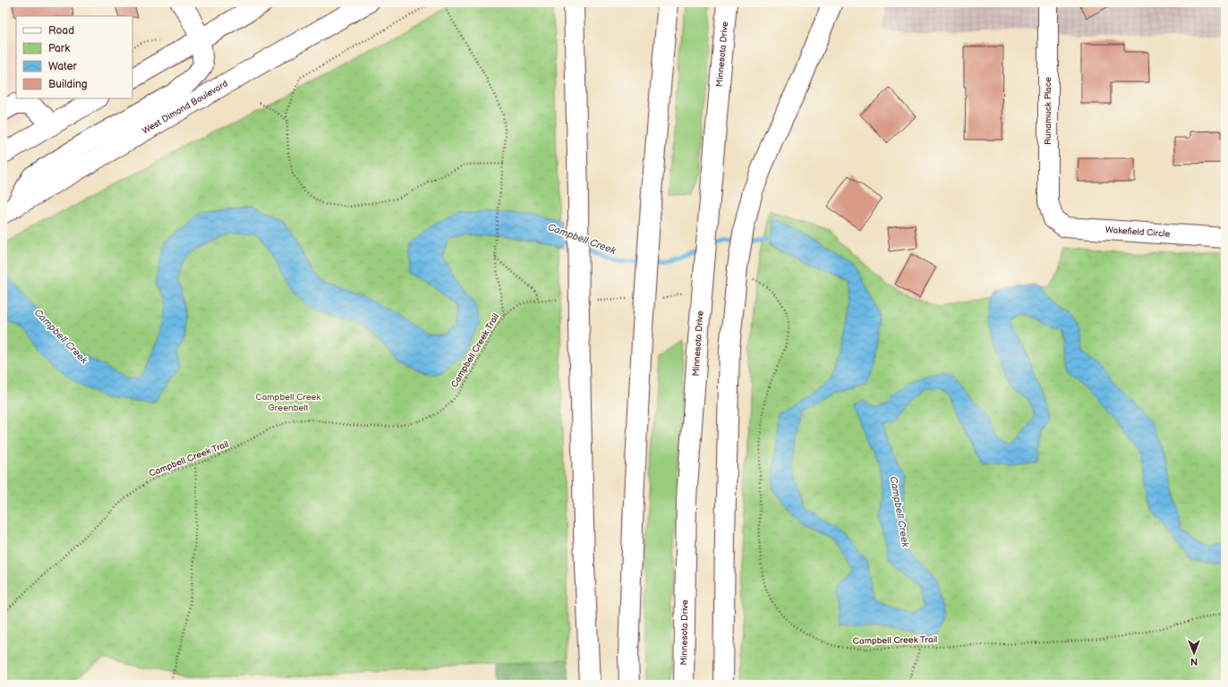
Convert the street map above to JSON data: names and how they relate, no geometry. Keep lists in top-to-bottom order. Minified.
{"streets":{"main road":["Minnesota Drive","West Dimond Boulevard","Runamuck Place","Wakefield Circle"],"path":["Campbell Creek Trail"]},"crossings":[["Runamuck Place","Wakefield Circle"]],"water":["Campbell Creek"],"parks":["Campbell Creek Greenbelt"],"legend":["Road","Park","Water","Building"],"north":"bottom"}
